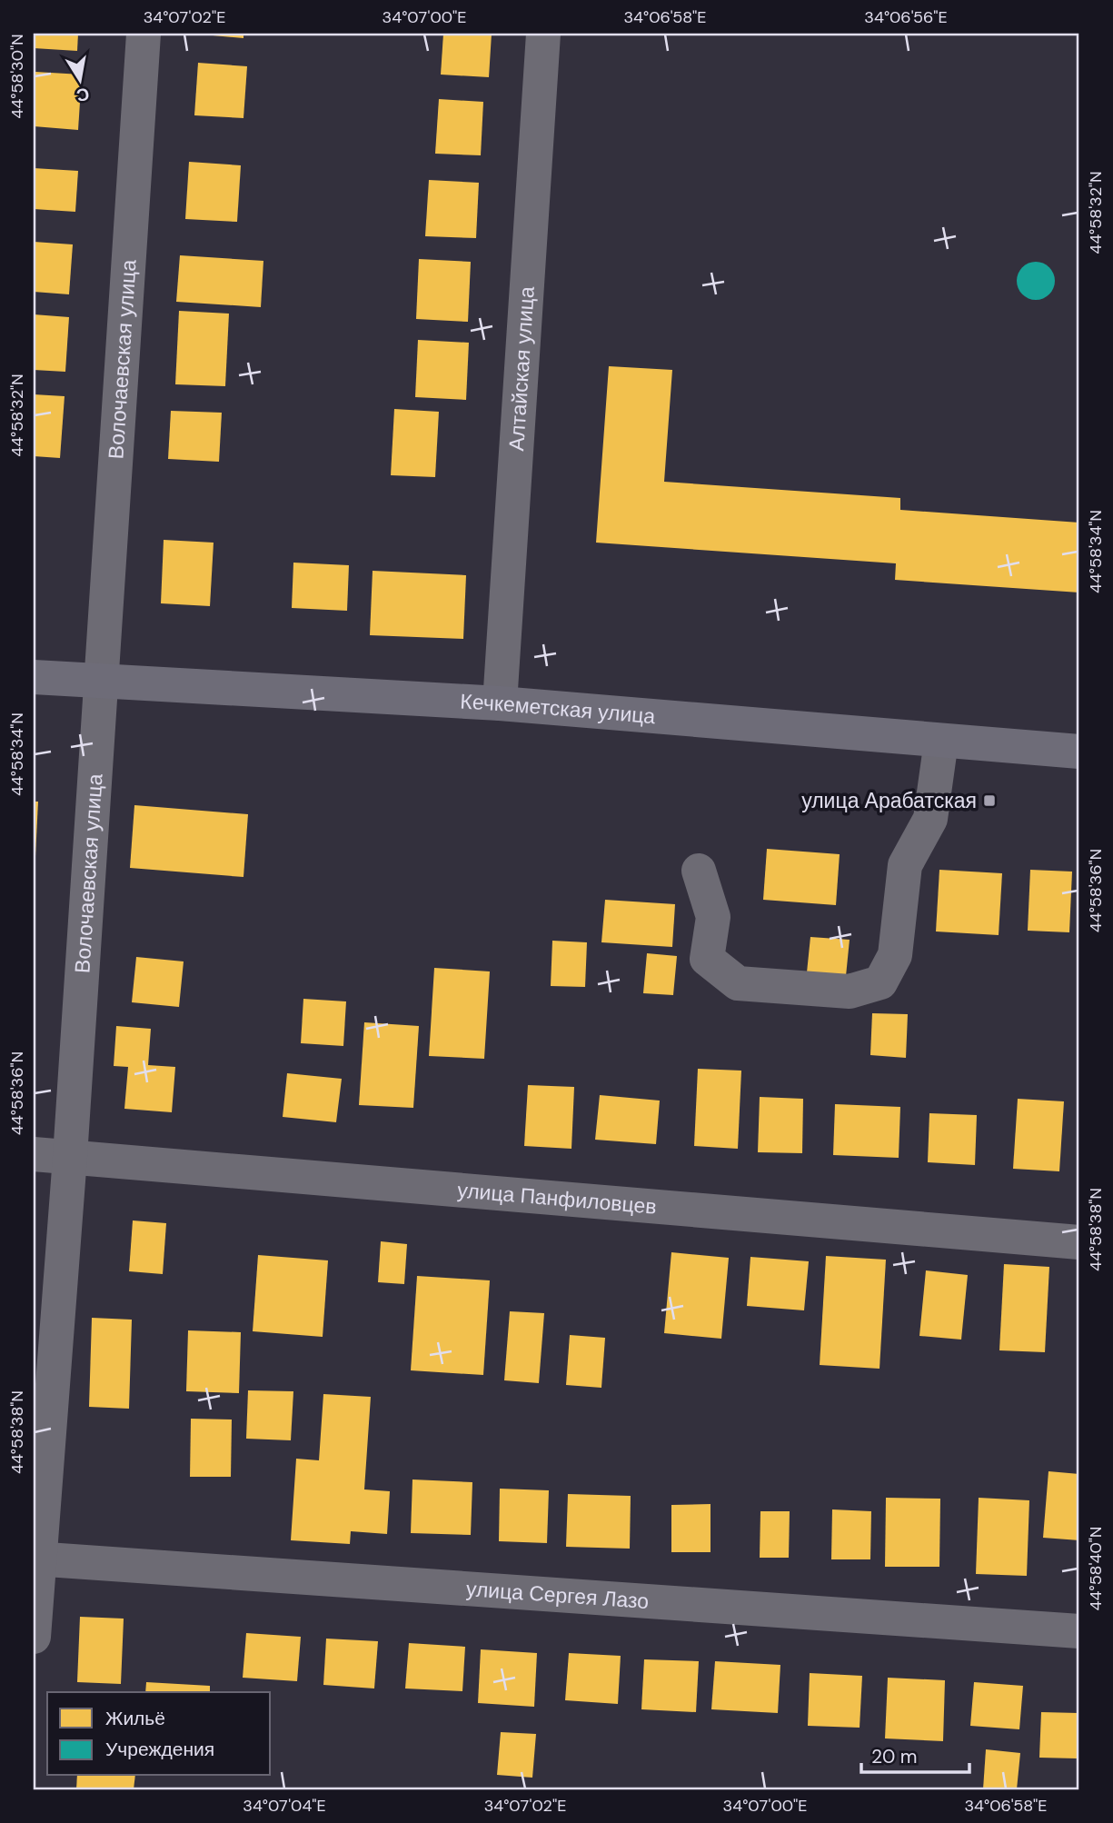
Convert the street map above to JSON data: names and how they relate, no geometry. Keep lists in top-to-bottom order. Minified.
{"streets":{"main road":["Кечкеметская улица"],"street":["Волочаевская улица","Алтайская улица","улица Панфиловцев","улица Сергея Лазо"]},"crossings":[["Волочаевская улица","Кечкеметская улица"],["Волочаевская улица","улица Панфиловцев"],["Волочаевская улица","улица Сергея Лазо"],["Алтайская улица","Кечкеметская улица"]],"places":{"transit":["улица Арабатская"]},"legend":["Жильё","Учреждения"],"scale_bar":"20 m","north":"bottom","coordinates":["34°07'02\"E","34°07'00\"E","34°06'58\"E","34°06'56\"E","44°58'30\"N","44°58'32\"N","44°58'34\"N","44°58'36\"N","44°58'38\"N","44°58'40\"N","34°07'04\"E"]}
